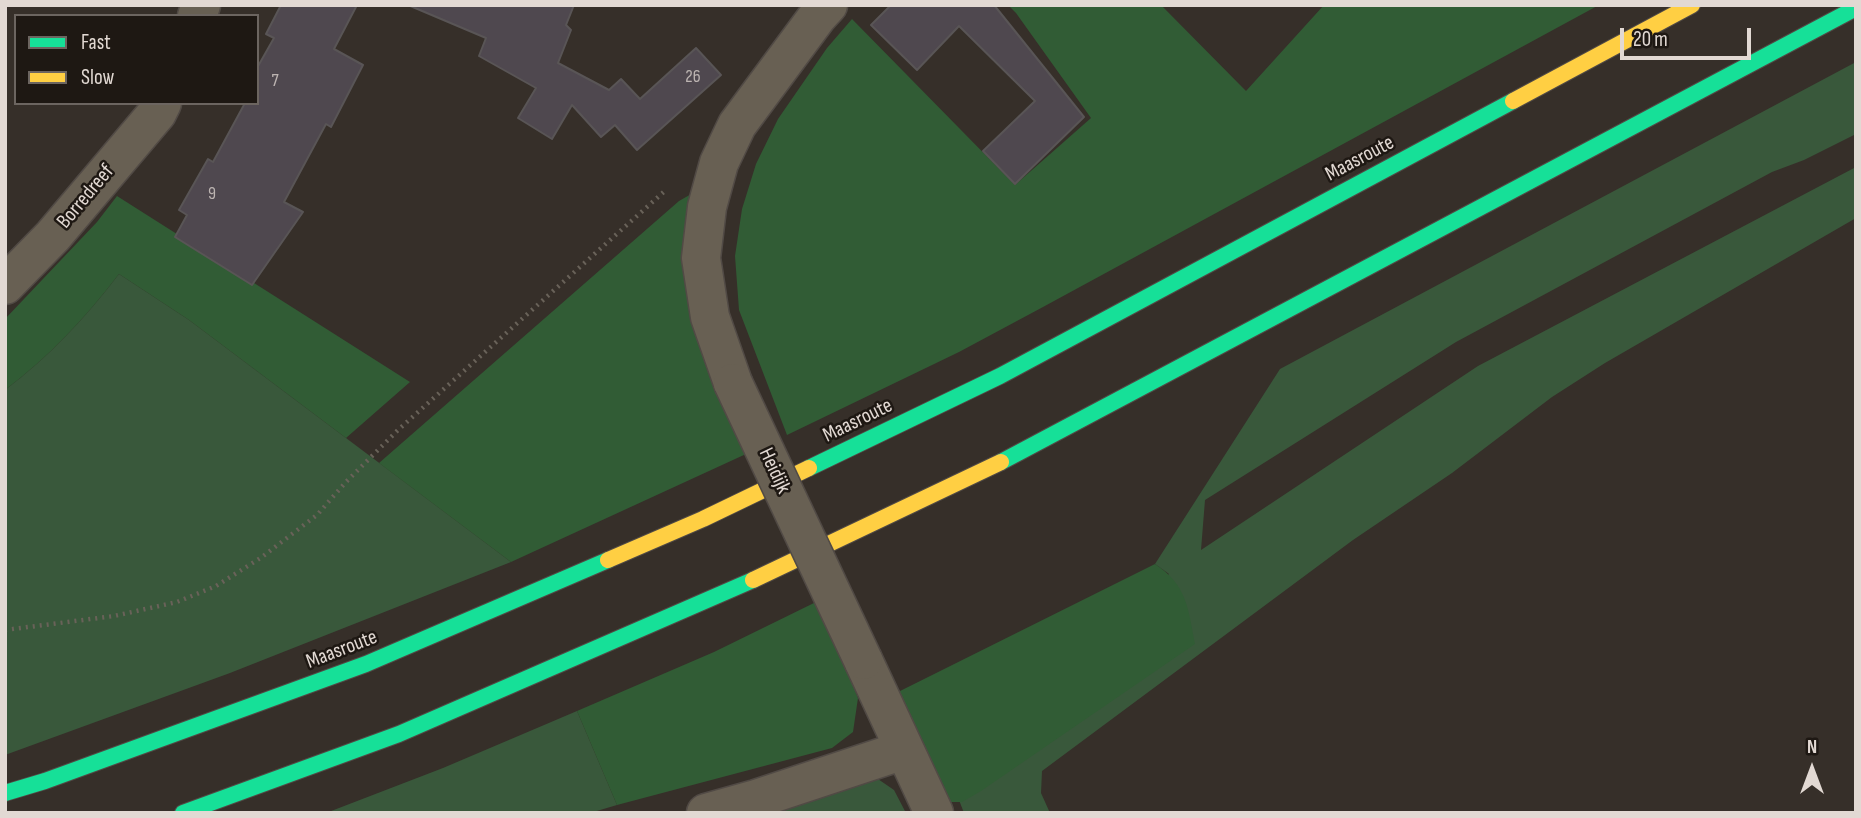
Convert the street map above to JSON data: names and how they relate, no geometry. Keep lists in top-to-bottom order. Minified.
{"streets":{"highway":["Maasroute"],"street":["Borredreef","Heidijk"]},"house_numbers":["26","7","9"],"legend":["Fast","Slow"],"scale_bar":"20 m","north":"top"}
